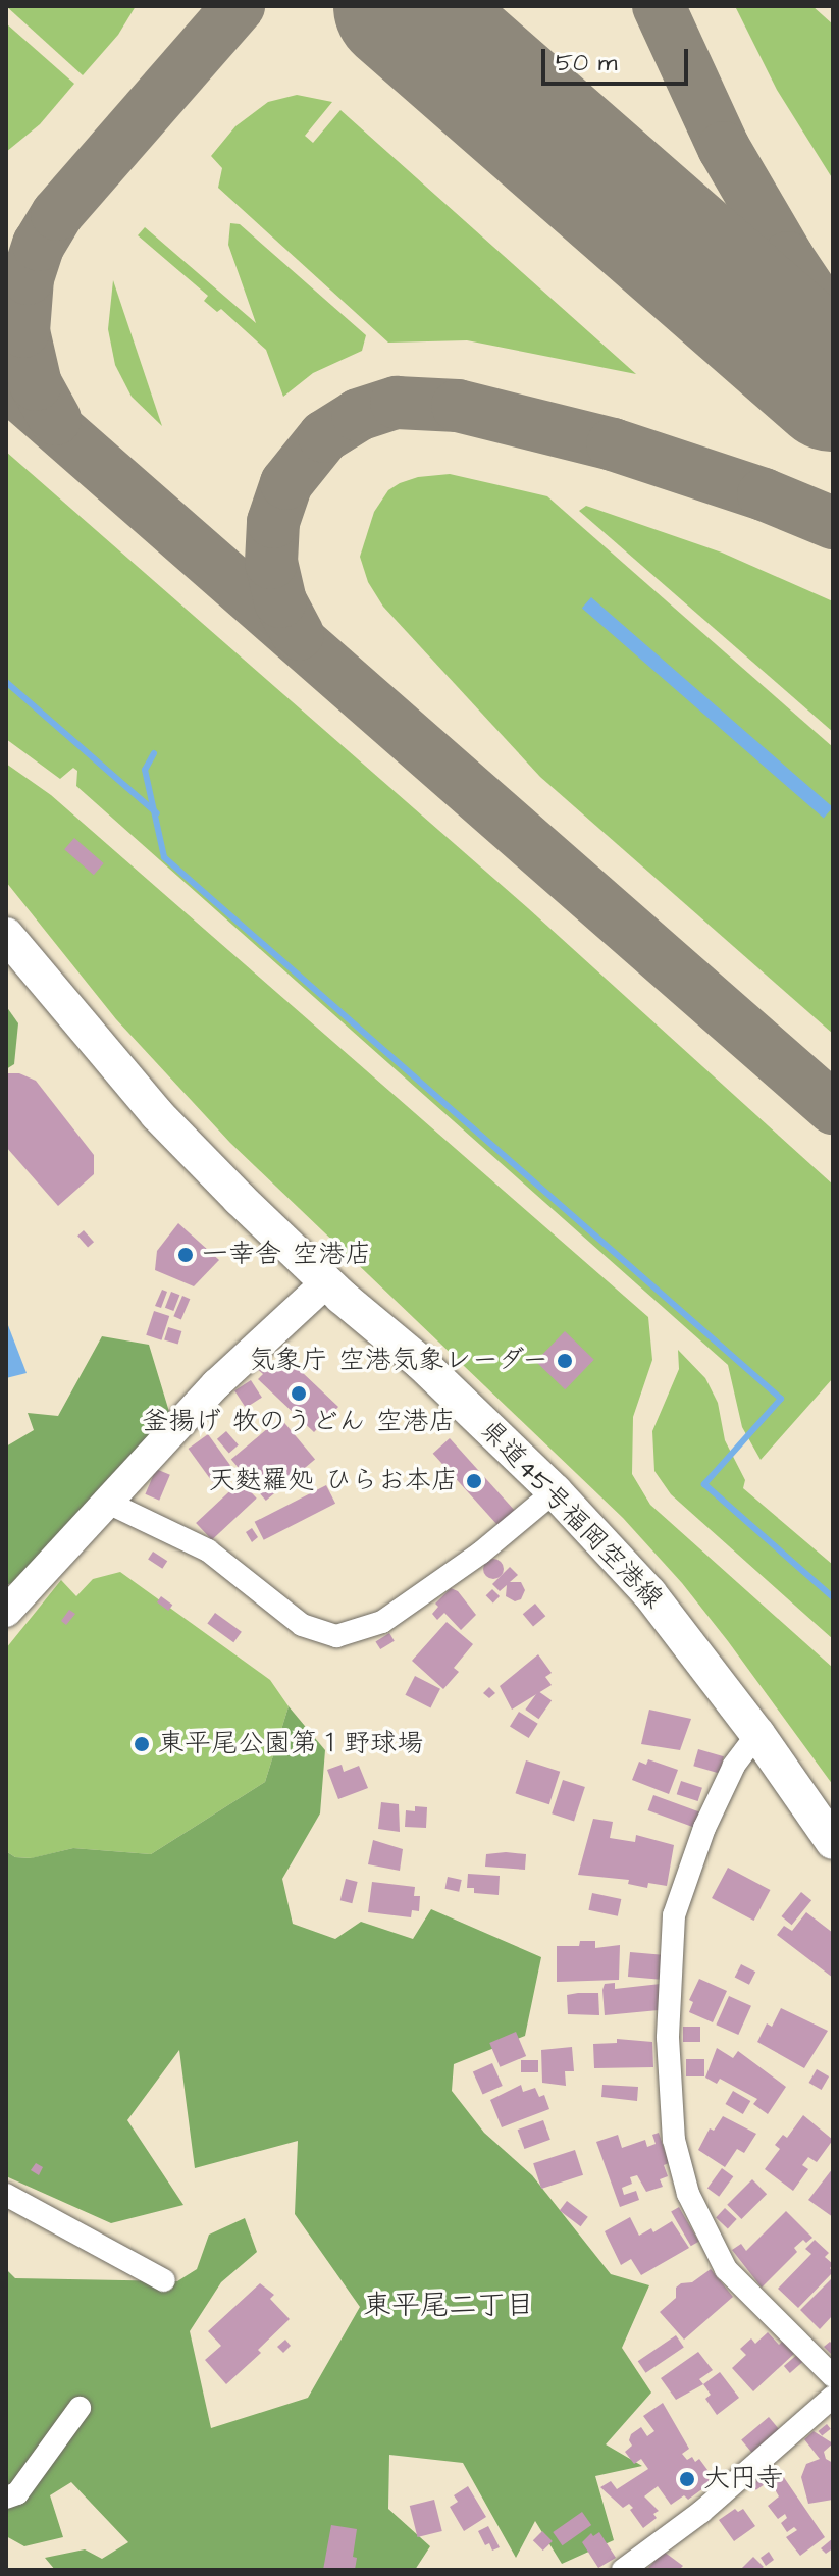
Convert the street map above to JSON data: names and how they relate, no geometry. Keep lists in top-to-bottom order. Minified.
{"streets":{"main road":["県道45号福岡空港線"]},"districts":["東平尾二丁目"],"places":["一幸舎 空港店","気象庁 空港気象レーダー","釜揚げ 牧のうどん 空港店","天麩羅処 ひらお本店","東平尾公園第１野球場","大円寺"],"scale_bar":"50 m"}
